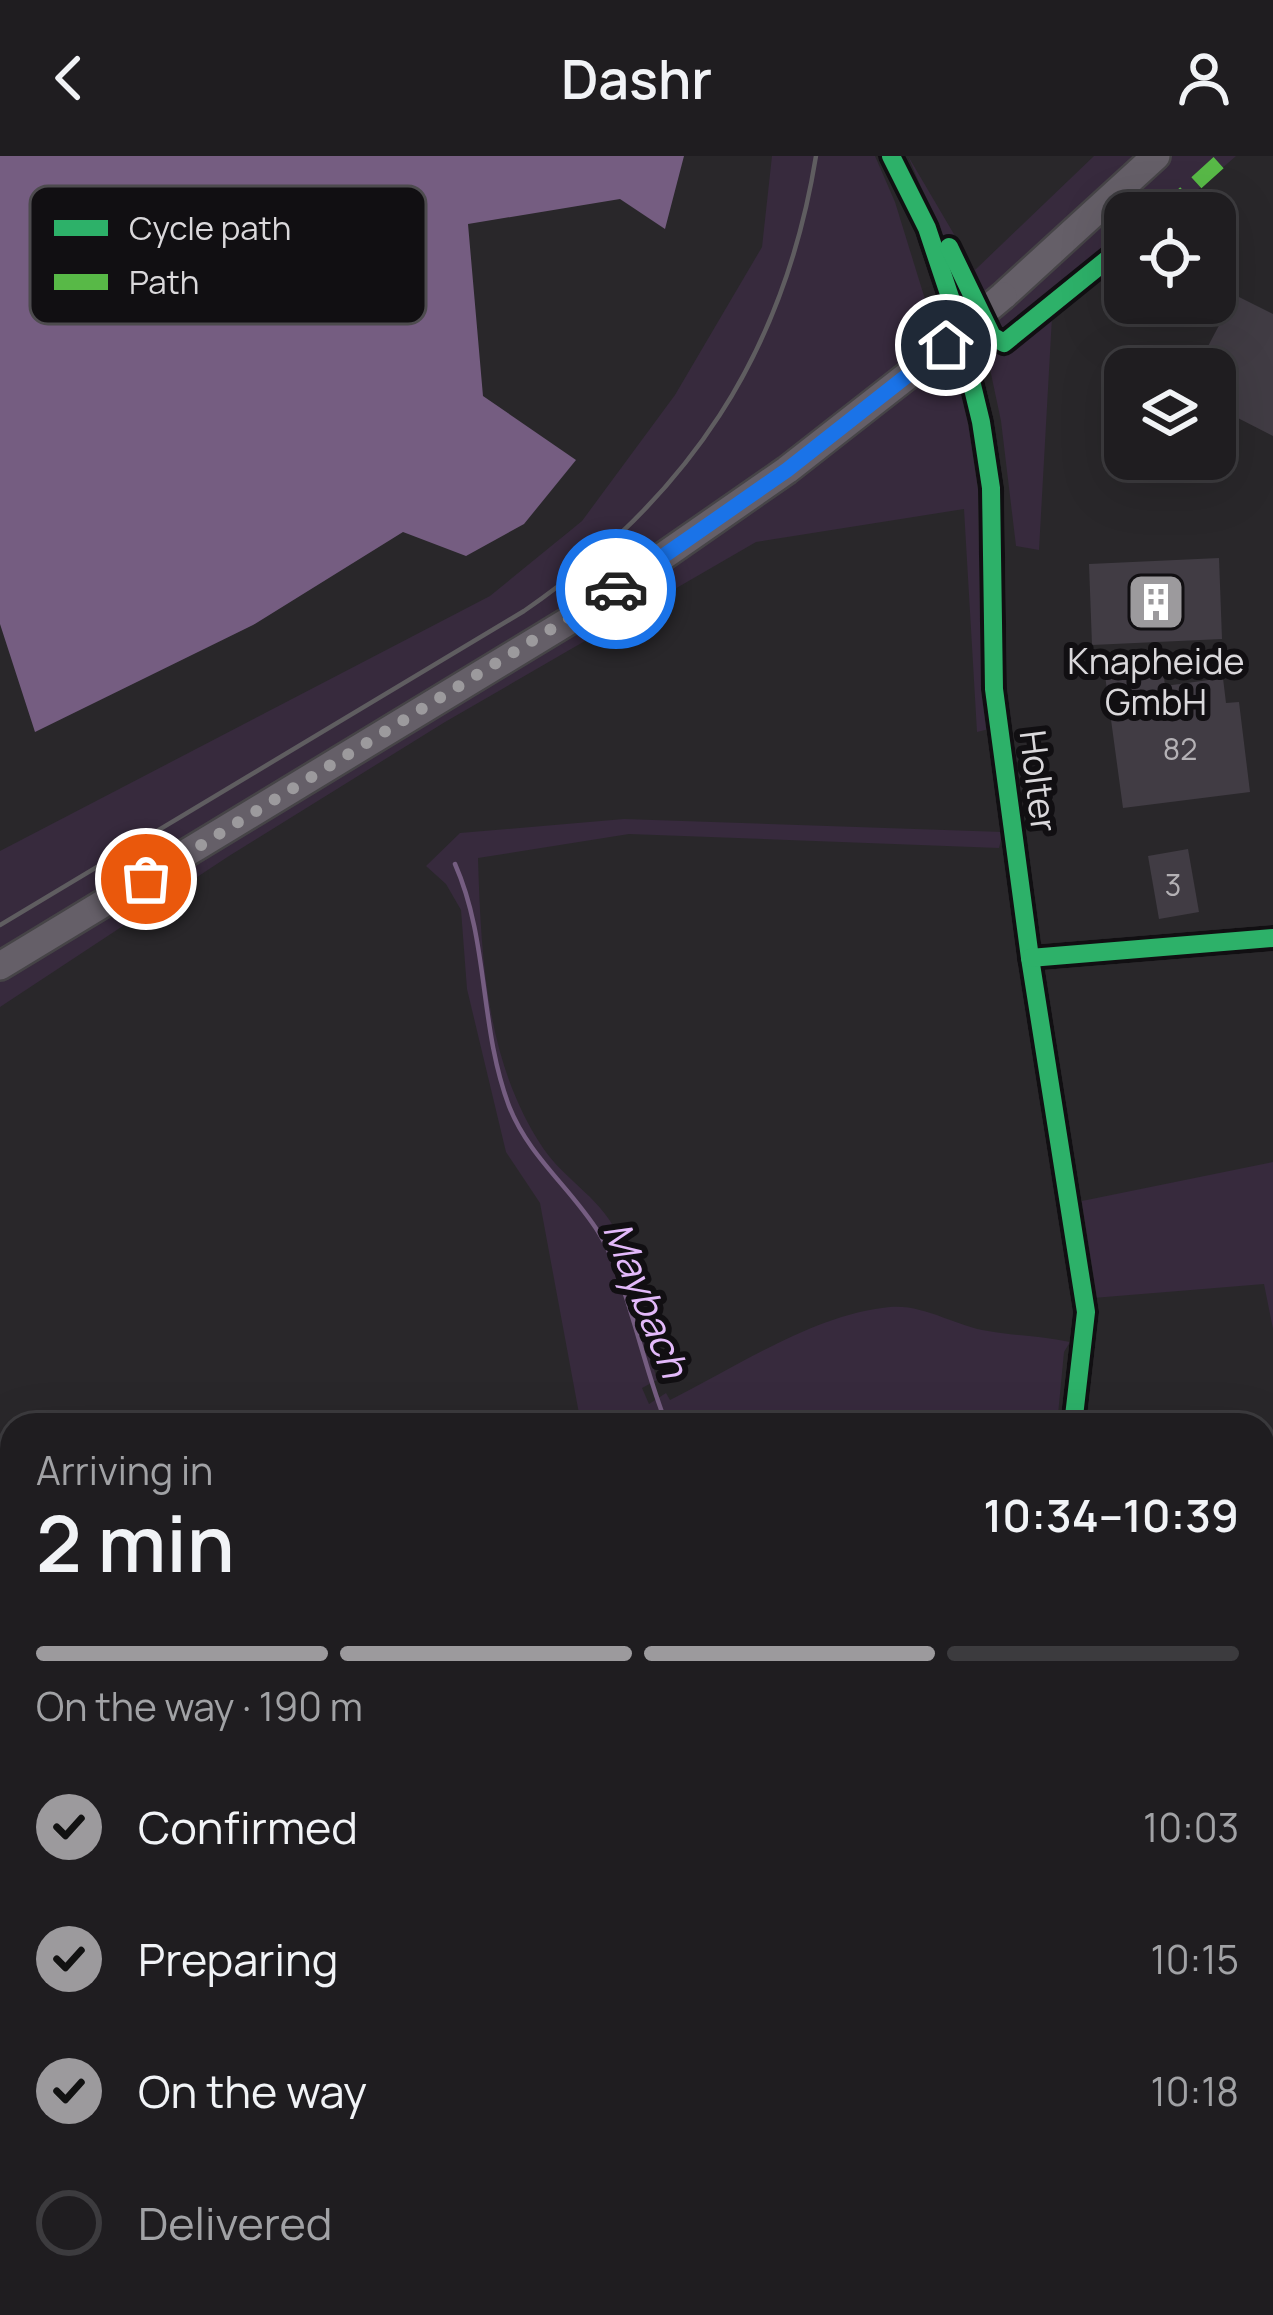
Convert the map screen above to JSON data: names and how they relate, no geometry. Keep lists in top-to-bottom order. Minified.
{"streets":{"street":["Holter"]},"water":["Maybach"],"places":{"building":["Knapheide GmbH"]},"house_numbers":["82","3"],"legend":["Cycle path","Path"],"page":{"header":"Dashr","heading":["2 min","Arriving in","10:34–10:39"],"bar":"On the way · 190 m","list":[["Confirmed","10:03"],["Preparing","10:15"],["On the way","10:18"],"Delivered"]}}
